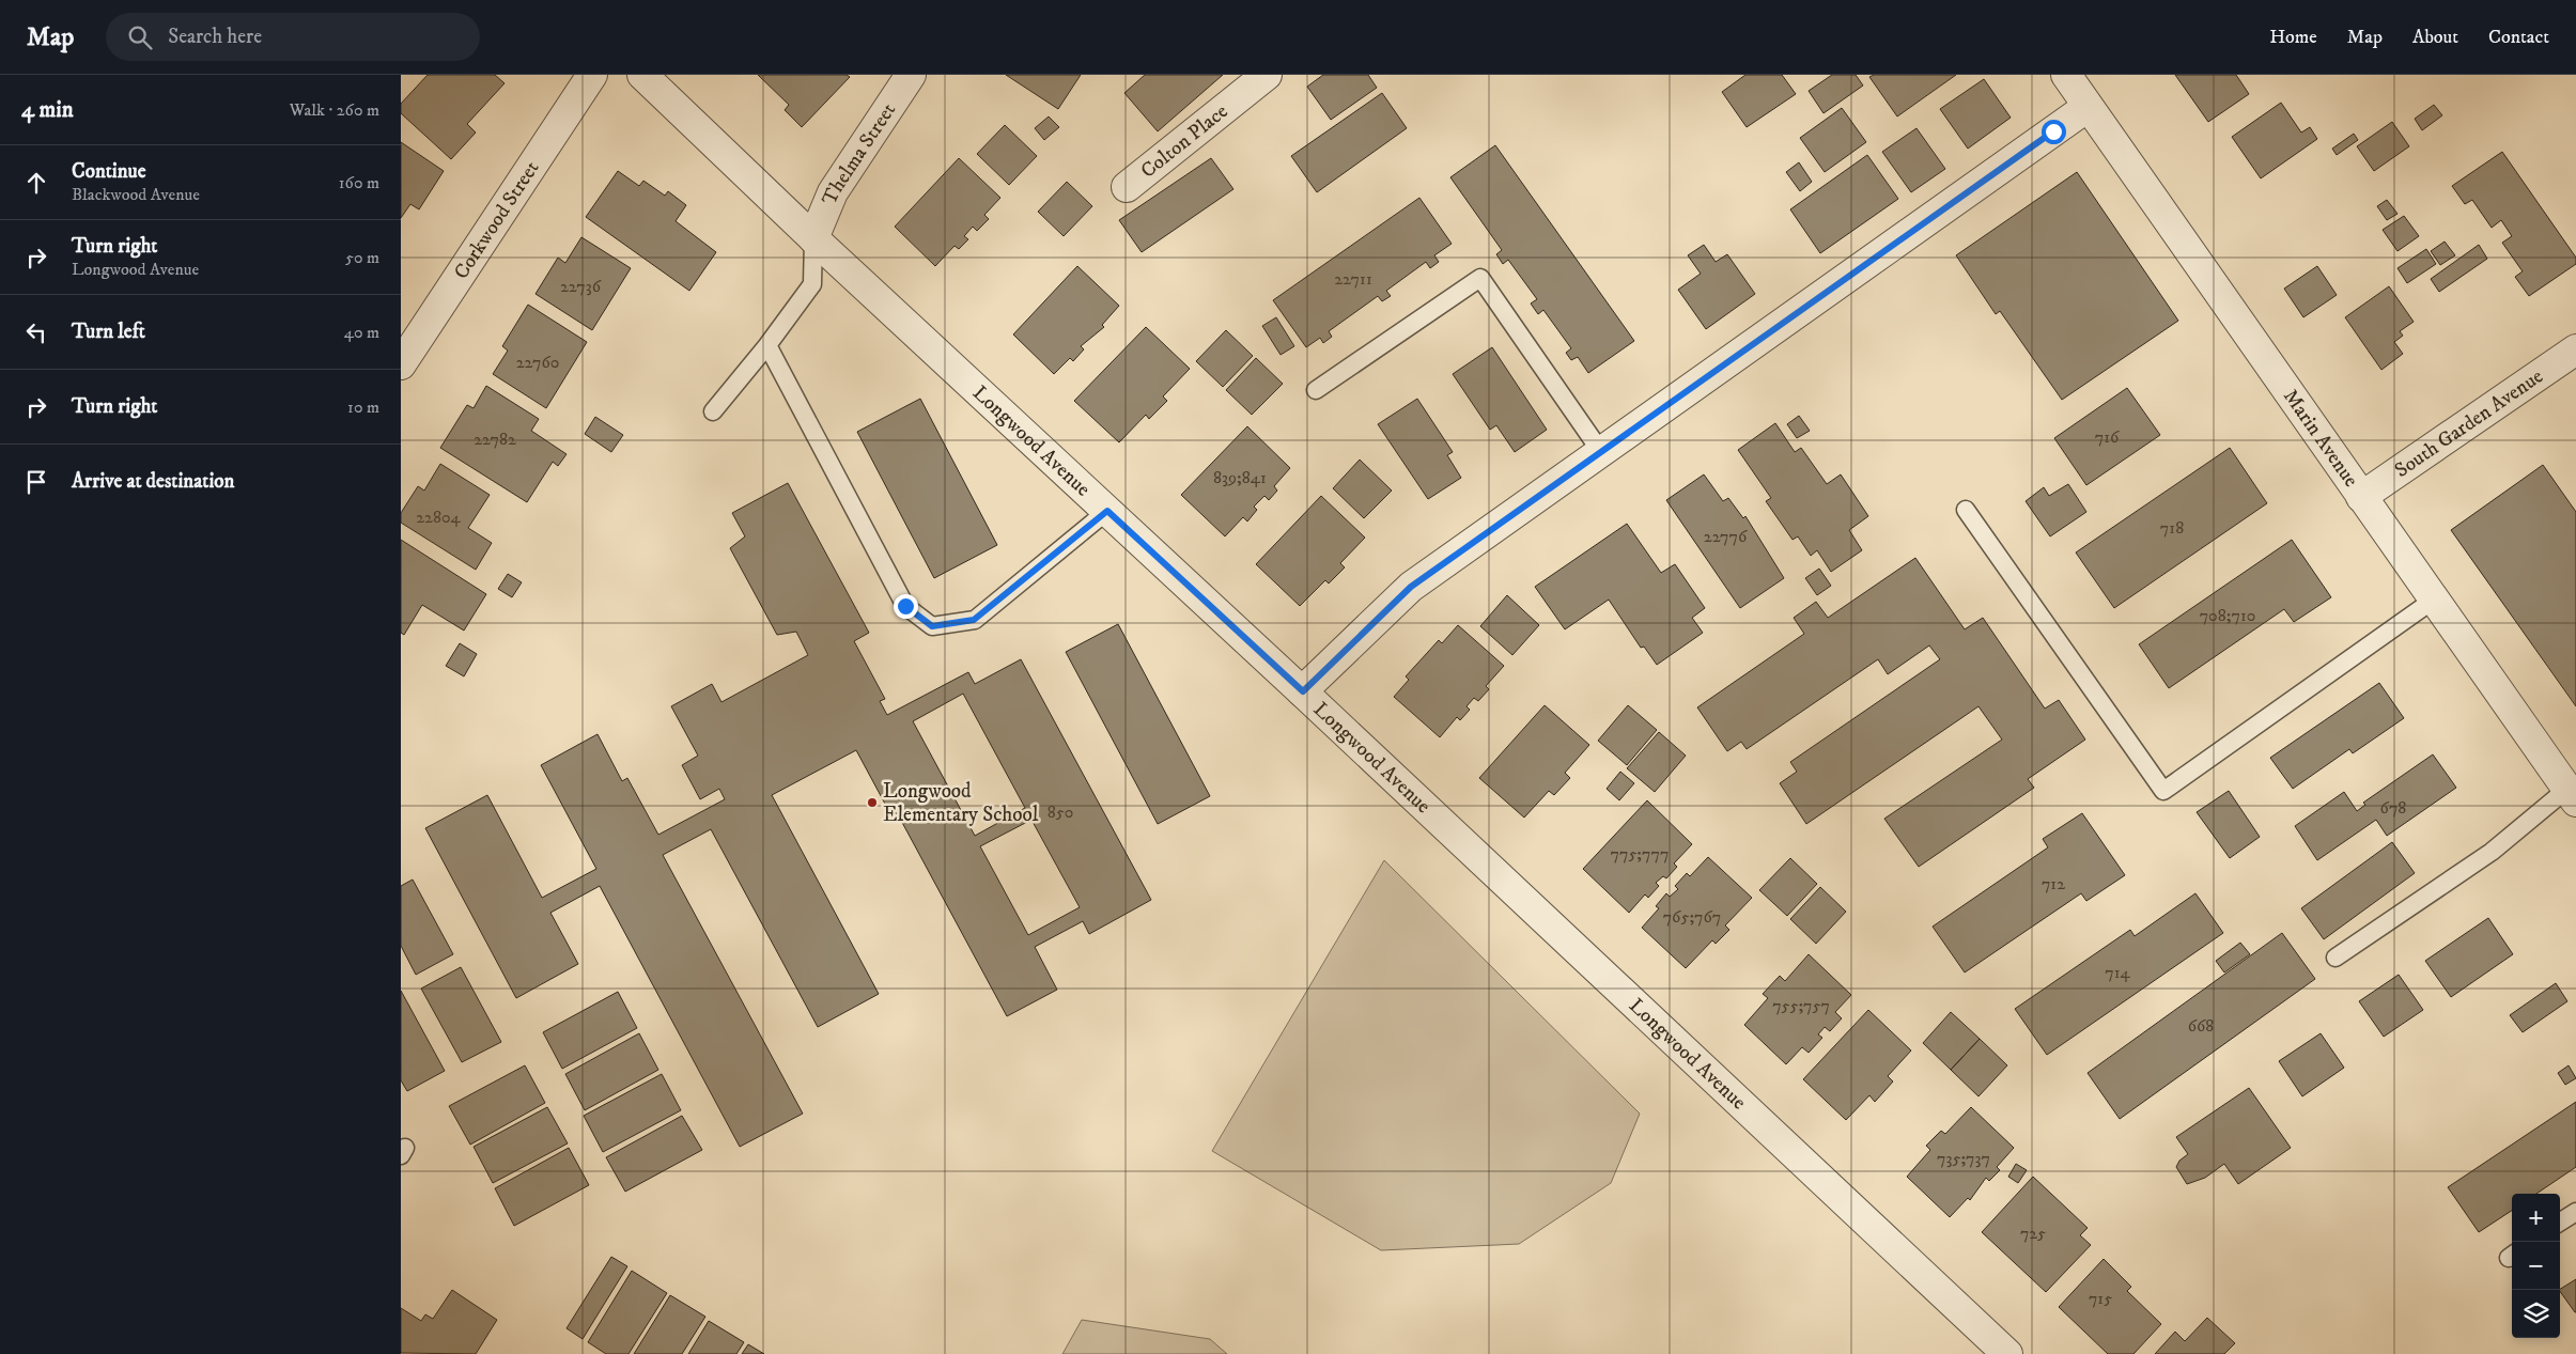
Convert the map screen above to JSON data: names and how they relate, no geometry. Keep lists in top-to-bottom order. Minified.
{"streets":{"street":["Colton Place","Thelma Street","Corkwood Street","South Garden Avenue","Marin Avenue","Longwood Avenue"]},"crossings":[["Thelma Street","Longwood Avenue"],["South Garden Avenue","Marin Avenue"]],"places":["Longwood Elementary School"],"house_numbers":["22711","22736","22760","716","22782","839;841","22804","718","22776","708;710","678","850","775;777","712","765;767","714","755;757","668","735;737","725","715"],"page":{"header":"Map","search":"Search here","nav":["Home","Map","About","Contact"],"heading":["4 min","Walk · 260 m"],"list":[["Continue","Blackwood Avenue","160 m"],["Turn right","Longwood Avenue","50 m"],["Turn left","40 m"],["Turn right","10 m"],"Arrive at destination"],"map_buttons":["+","−"]}}
